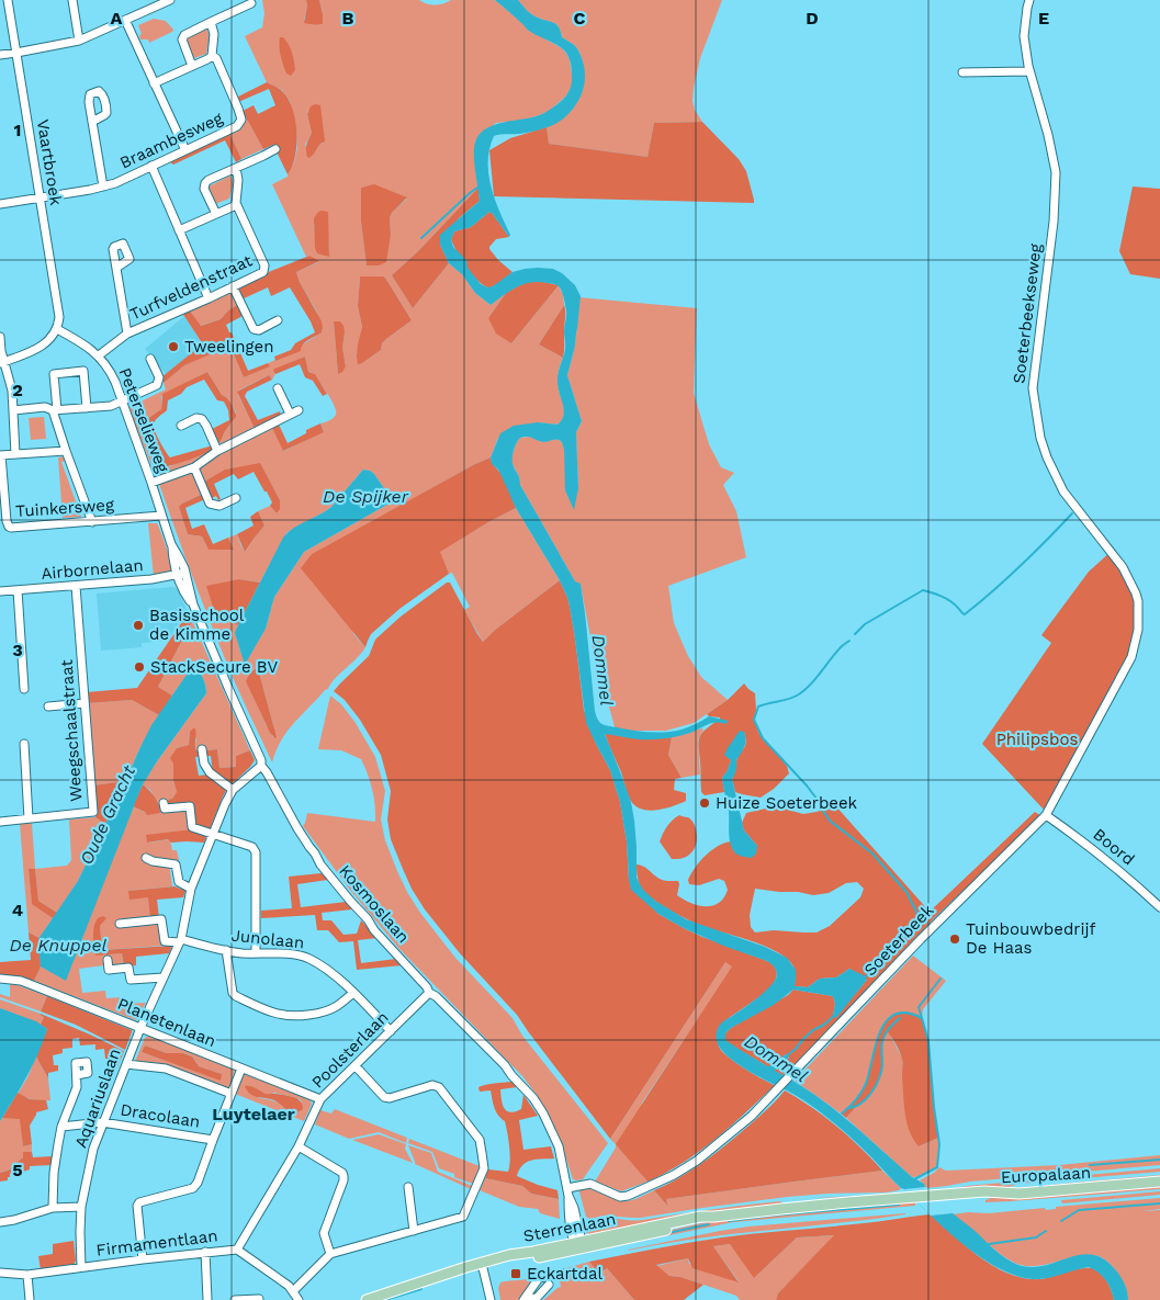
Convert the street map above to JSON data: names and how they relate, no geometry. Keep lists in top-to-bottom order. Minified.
{"streets":{"main road":["Europalaan","Sterrenlaan"],"street":["Braambesweg","Vaartbroek","Turfveldenstraat","Soeterbeekseweg","Peterselieweg","Tuinkersweg","Airbornelaan","Weegschaalstraat","Boord","Kosmoslaan","Junolaan","Soeterbeek","Planetenlaan","Poolsterlaan","Aquariuslaan","Dracolaan","Firmamentlaan"]},"crossings":[["Braambesweg","Vaartbroek"],["Vaartbroek","Peterselieweg"],["Turfveldenstraat","Peterselieweg"],["Soeterbeekseweg","Boord"],["Soeterbeekseweg","Soeterbeek"],["Peterselieweg","Tuinkersweg"],["Peterselieweg","Airbornelaan"],["Peterselieweg","Kosmoslaan"],["Airbornelaan","Weegschaalstraat"],["Airbornelaan","Kosmoslaan"],["Boord","Soeterbeek"],["Kosmoslaan","Soeterbeek"],["Kosmoslaan","Poolsterlaan"],["Kosmoslaan","Aquariuslaan"],["Kosmoslaan","Sterrenlaan"],["Junolaan","Poolsterlaan"],["Junolaan","Aquariuslaan"],["Planetenlaan","Poolsterlaan"],["Planetenlaan","Aquariuslaan"],["Poolsterlaan","Firmamentlaan"],["Aquariuslaan","Dracolaan"],["Aquariuslaan","Firmamentlaan"],["Europalaan","Sterrenlaan"]],"districts":["Luytelaer"],"water":["De Spijker","Dommel","Oude Gracht","De Knuppel"],"parks":["Philipsbos"],"places":{"other":["Tweelingen","Basisschool de Kimme","StackSecure BV","Huize Soeterbeek","Tuinbouwbedrijf De Haas"],"transit":["Eckartdal"]},"grid":{"columns":["A","B","C","D","E"],"rows":["1","2","3","4","5"]}}
